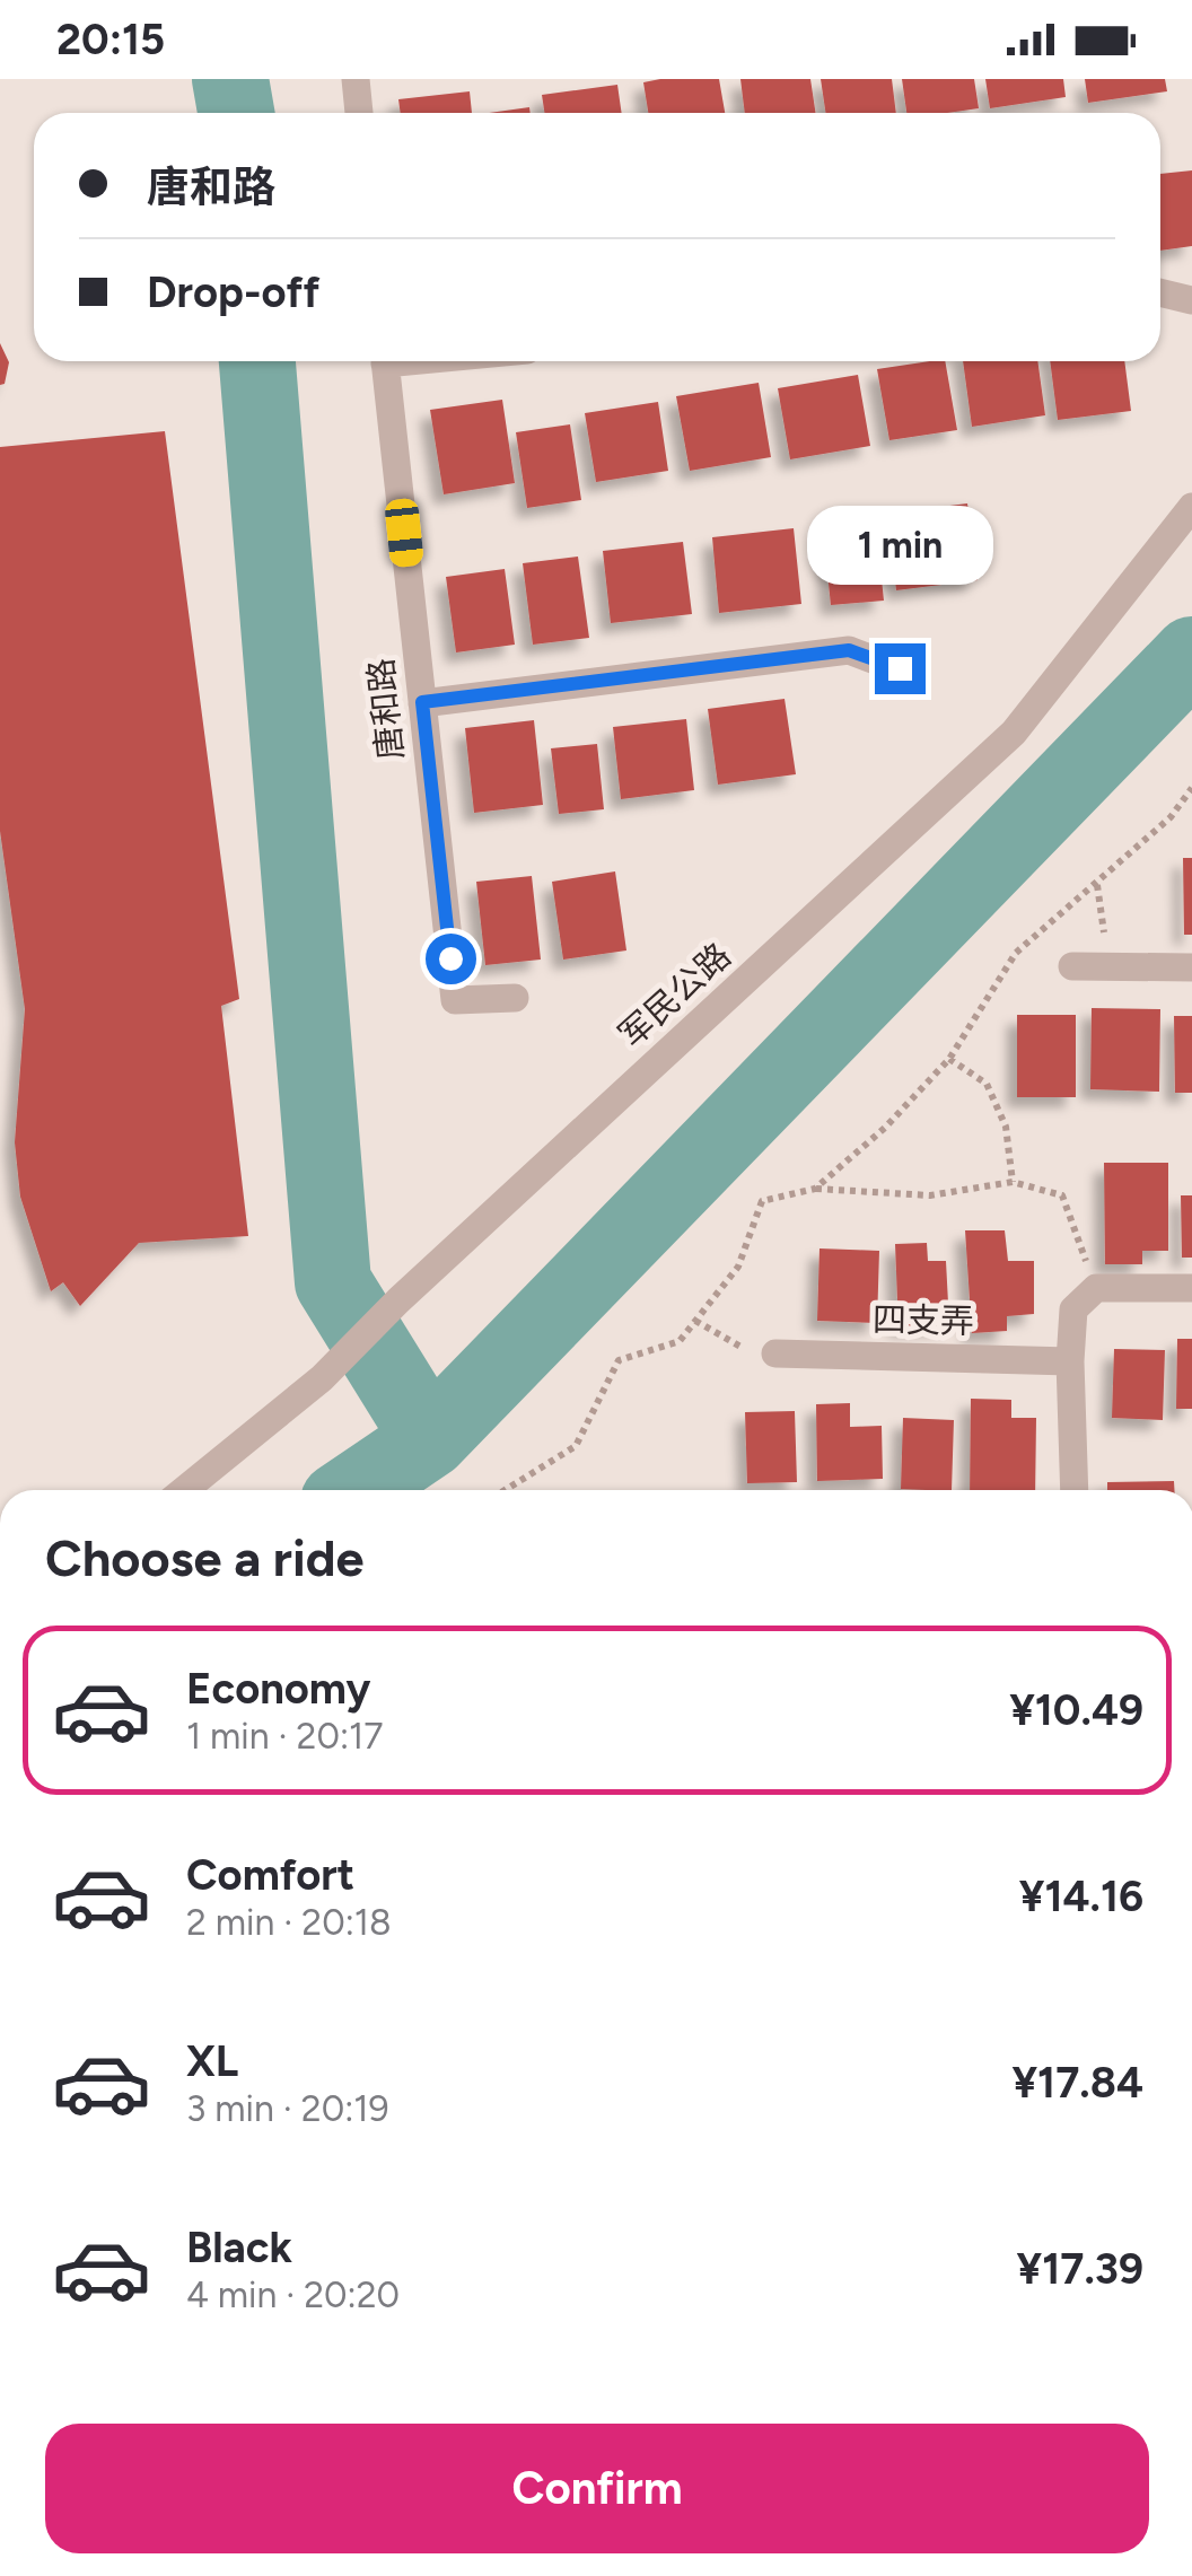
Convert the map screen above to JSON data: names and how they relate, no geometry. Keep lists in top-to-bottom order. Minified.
{"streets":{"street":["唐和路","军民公路","四支弄"]},"page":{"status":"20:15","banner":["唐和路","Drop-off"],"bubble":"1 min","heading":"Choose a ride","list":[{"name":"Economy","note":"1 min · 20:17","value":"¥10.49"},{"name":"Comfort","note":"2 min · 20:18","value":"¥14.16"},{"name":"XL","note":"3 min · 20:19","value":"¥17.84"},{"name":"Black","note":"4 min · 20:20","value":"¥17.39"}],"buttons":"Confirm"}}
